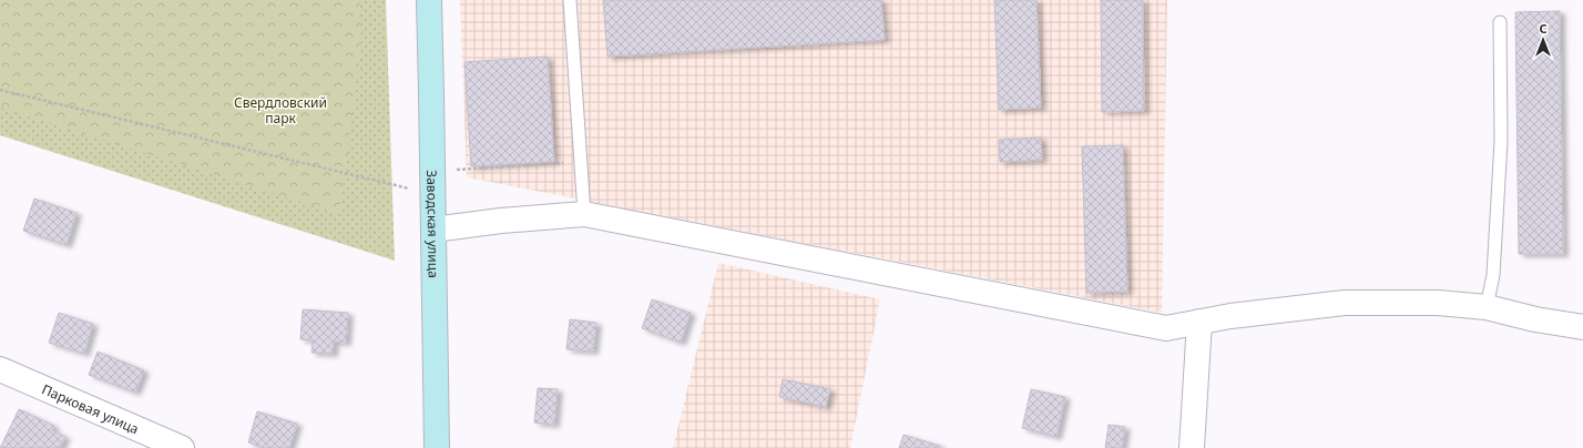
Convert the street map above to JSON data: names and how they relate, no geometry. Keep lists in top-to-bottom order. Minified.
{"streets":{"street":["Заводская улица","Парковая улица"]},"parks":["Свердловский парк"],"north":"top"}
